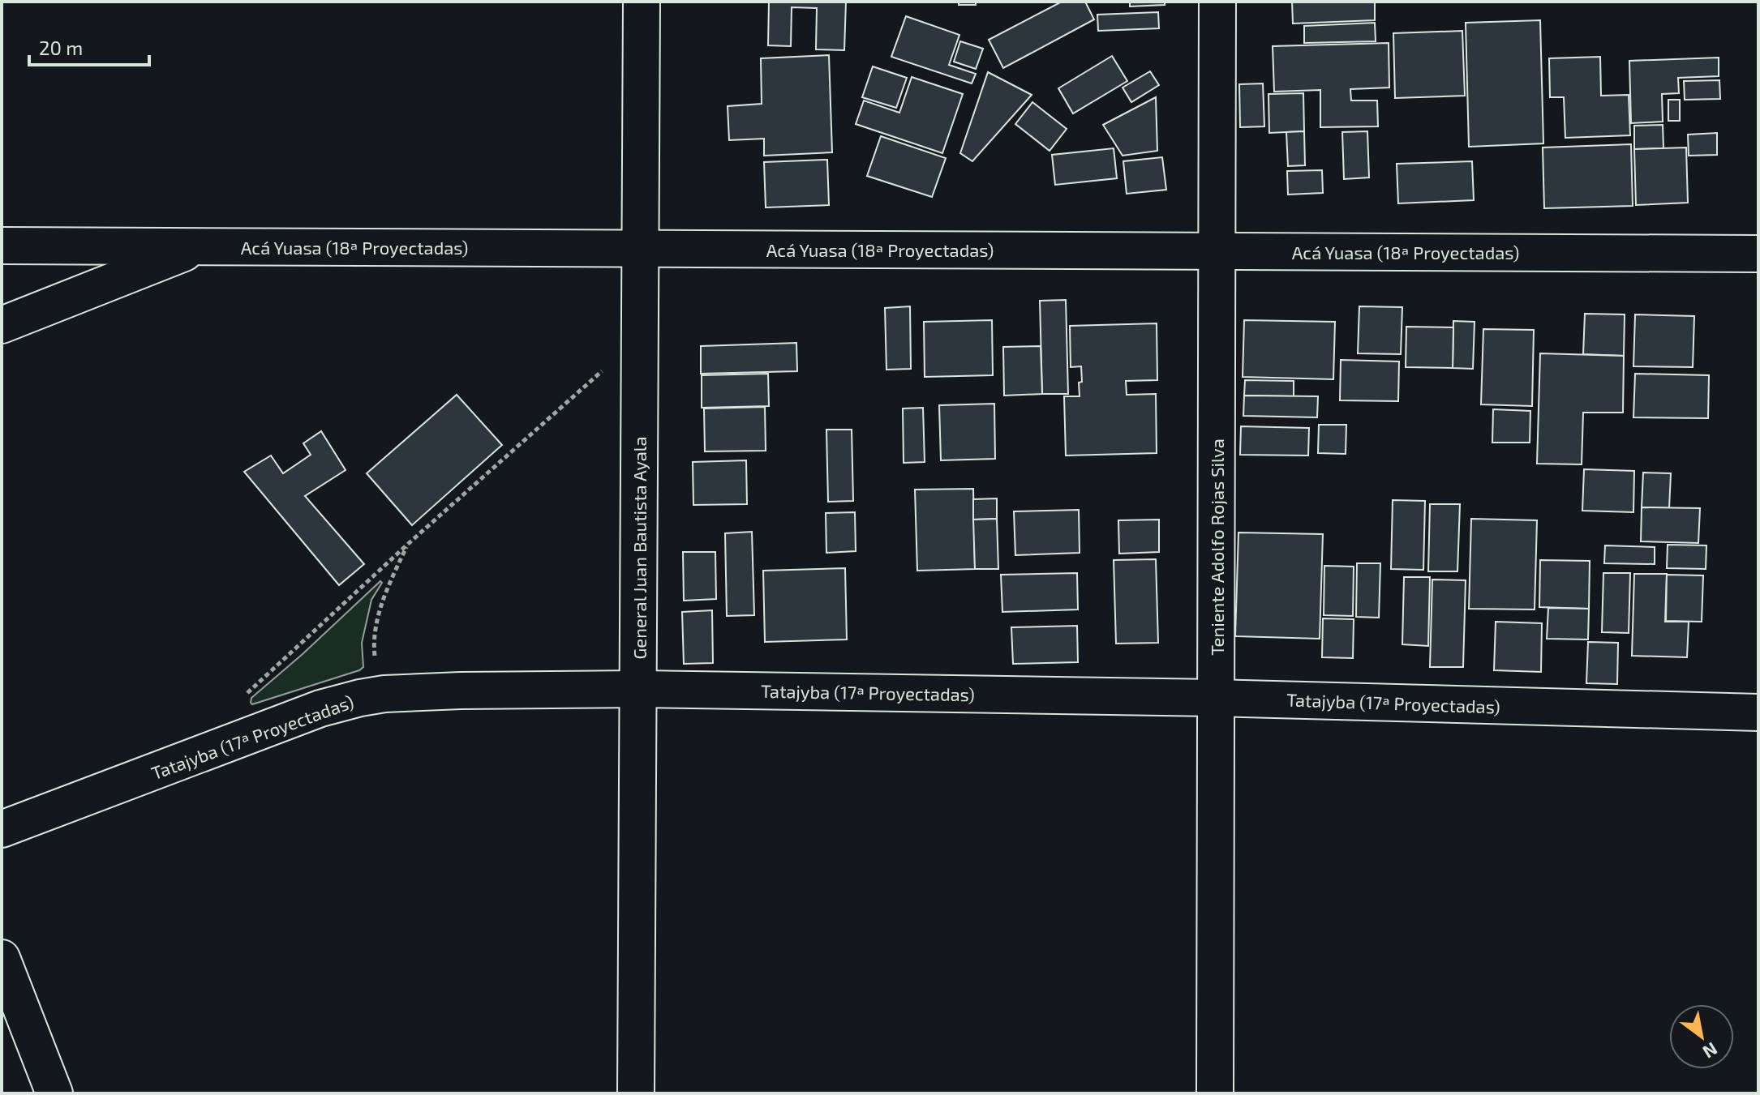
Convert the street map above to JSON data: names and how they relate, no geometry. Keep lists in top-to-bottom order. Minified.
{"streets":{"street":["Acá Yuasa (18ª Proyectadas)","Teniente Adolfo Rojas Silva","General Juan Bautista Ayala","Tatajyba (17ª Proyectadas)"]},"crossings":[["Acá Yuasa (18ª Proyectadas)","Teniente Adolfo Rojas Silva"],["Acá Yuasa (18ª Proyectadas)","General Juan Bautista Ayala"],["Teniente Adolfo Rojas Silva","Tatajyba (17ª Proyectadas)"],["General Juan Bautista Ayala","Tatajyba (17ª Proyectadas)"]],"scale_bar":"20 m","north":"bottom right"}
